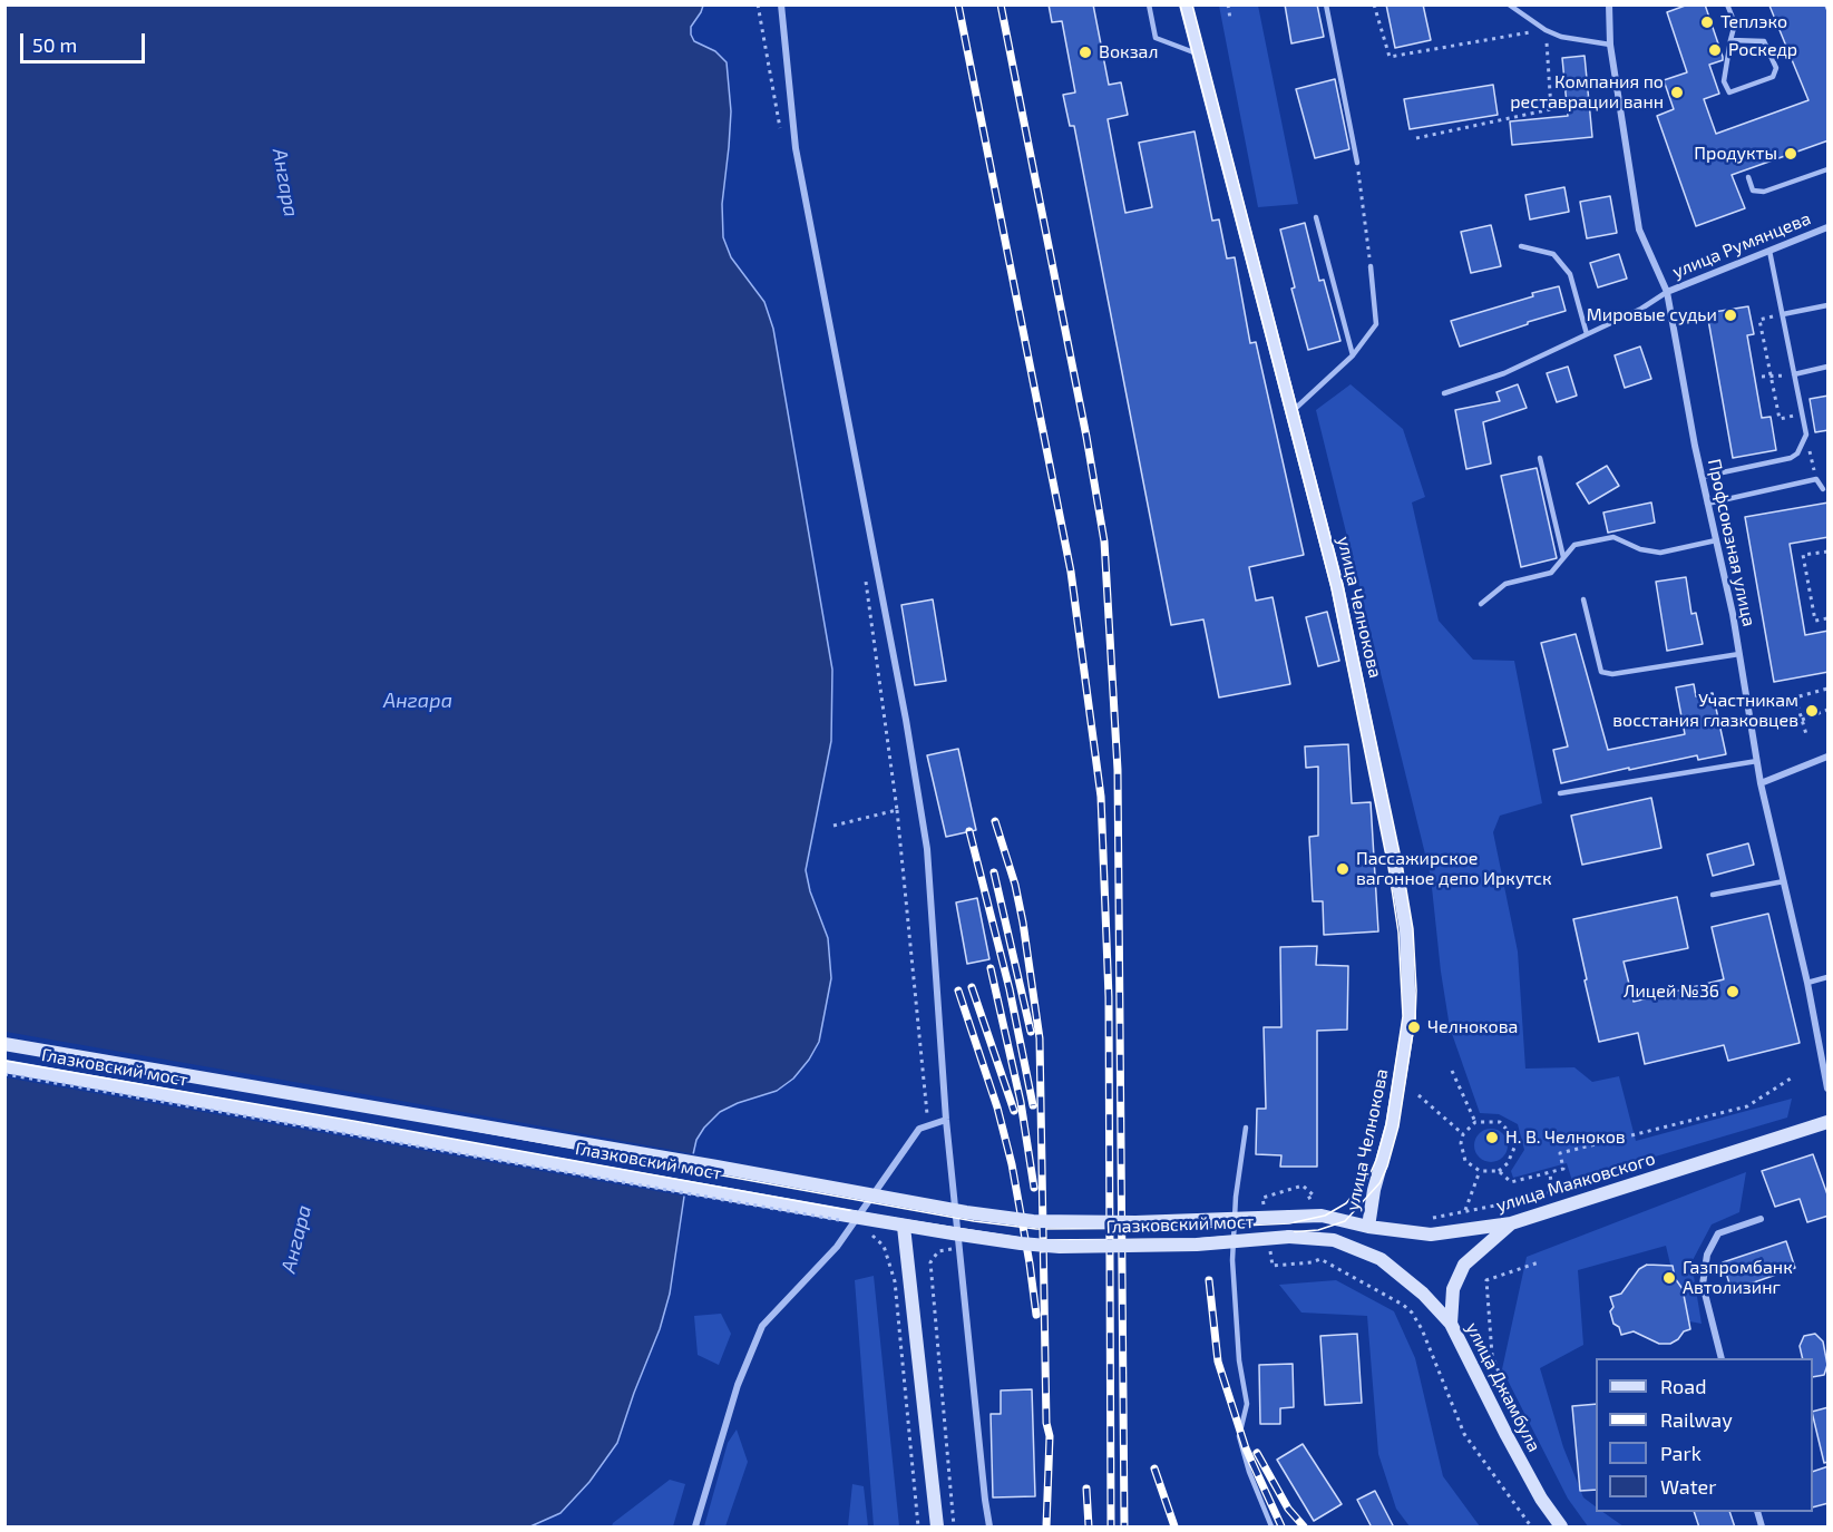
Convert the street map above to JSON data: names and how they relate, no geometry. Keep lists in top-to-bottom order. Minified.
{"streets":{"main road":["улица Челнокова","Глазковский мост","улица Маяковского","улица Джамбула"],"street":["улица Румянцева","Профсоюзная улица"]},"crossings":[["улица Румянцева","Профсоюзная улица"],["улица Челнокова","улица Маяковского"],["Глазковский мост","улица Маяковского"],["Глазковский мост","улица Джамбула"]],"water":["Ангара"],"places":["Теплэко","Роскедр","Вокзал","Компания по реставрации ванн","Продукты","Мировые судьи","Участникам восстания глазковцев","Пассажирское вагонное депо Иркутск","Лицей №36","Челнокова","Н. В. Челноков","Газпромбанк Автолизинг"],"legend":["Road","Railway","Park","Water"],"scale_bar":"50 m"}
